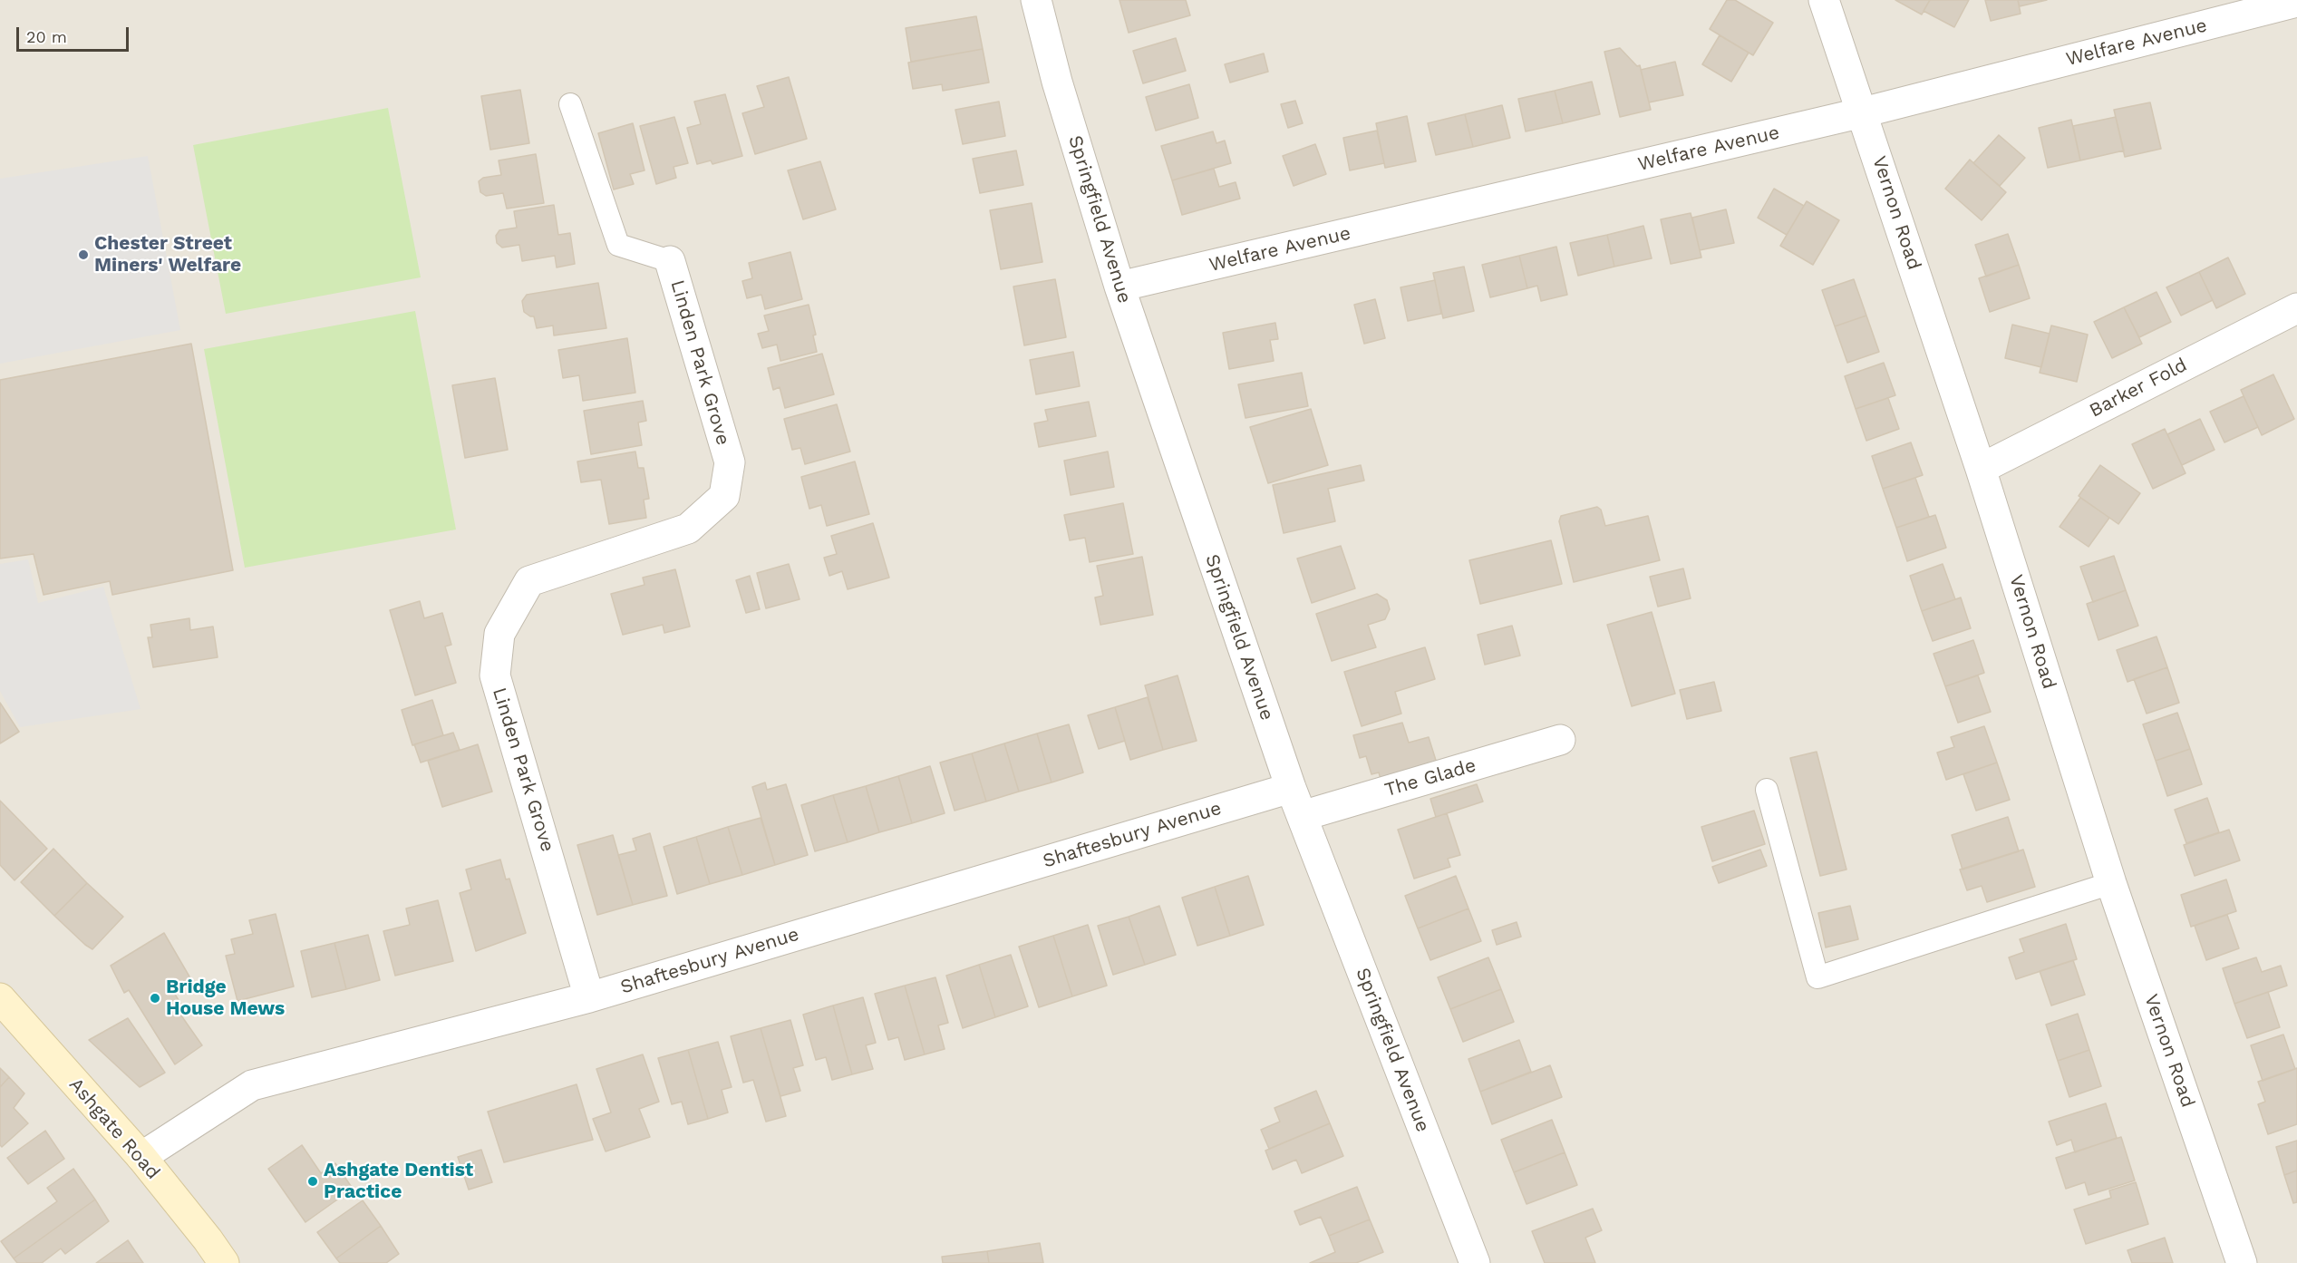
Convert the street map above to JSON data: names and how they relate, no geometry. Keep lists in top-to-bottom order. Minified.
{"streets":{"street":["Welfare Avenue","Vernon Road","Springfield Avenue","Linden Park Grove","Barker Fold","The Glade","Shaftesbury Avenue","Ashgate Road"]},"crossings":[["Welfare Avenue","Vernon Road"],["Welfare Avenue","Springfield Avenue"],["Vernon Road","Barker Fold"],["Springfield Avenue","The Glade"],["Springfield Avenue","Shaftesbury Avenue"],["Linden Park Grove","Shaftesbury Avenue"],["Shaftesbury Avenue","Ashgate Road"]],"places":["Chester Street Miners' Welfare","Bridge House Mews","Ashgate Dentist Practice"],"scale_bar":"20 m"}
